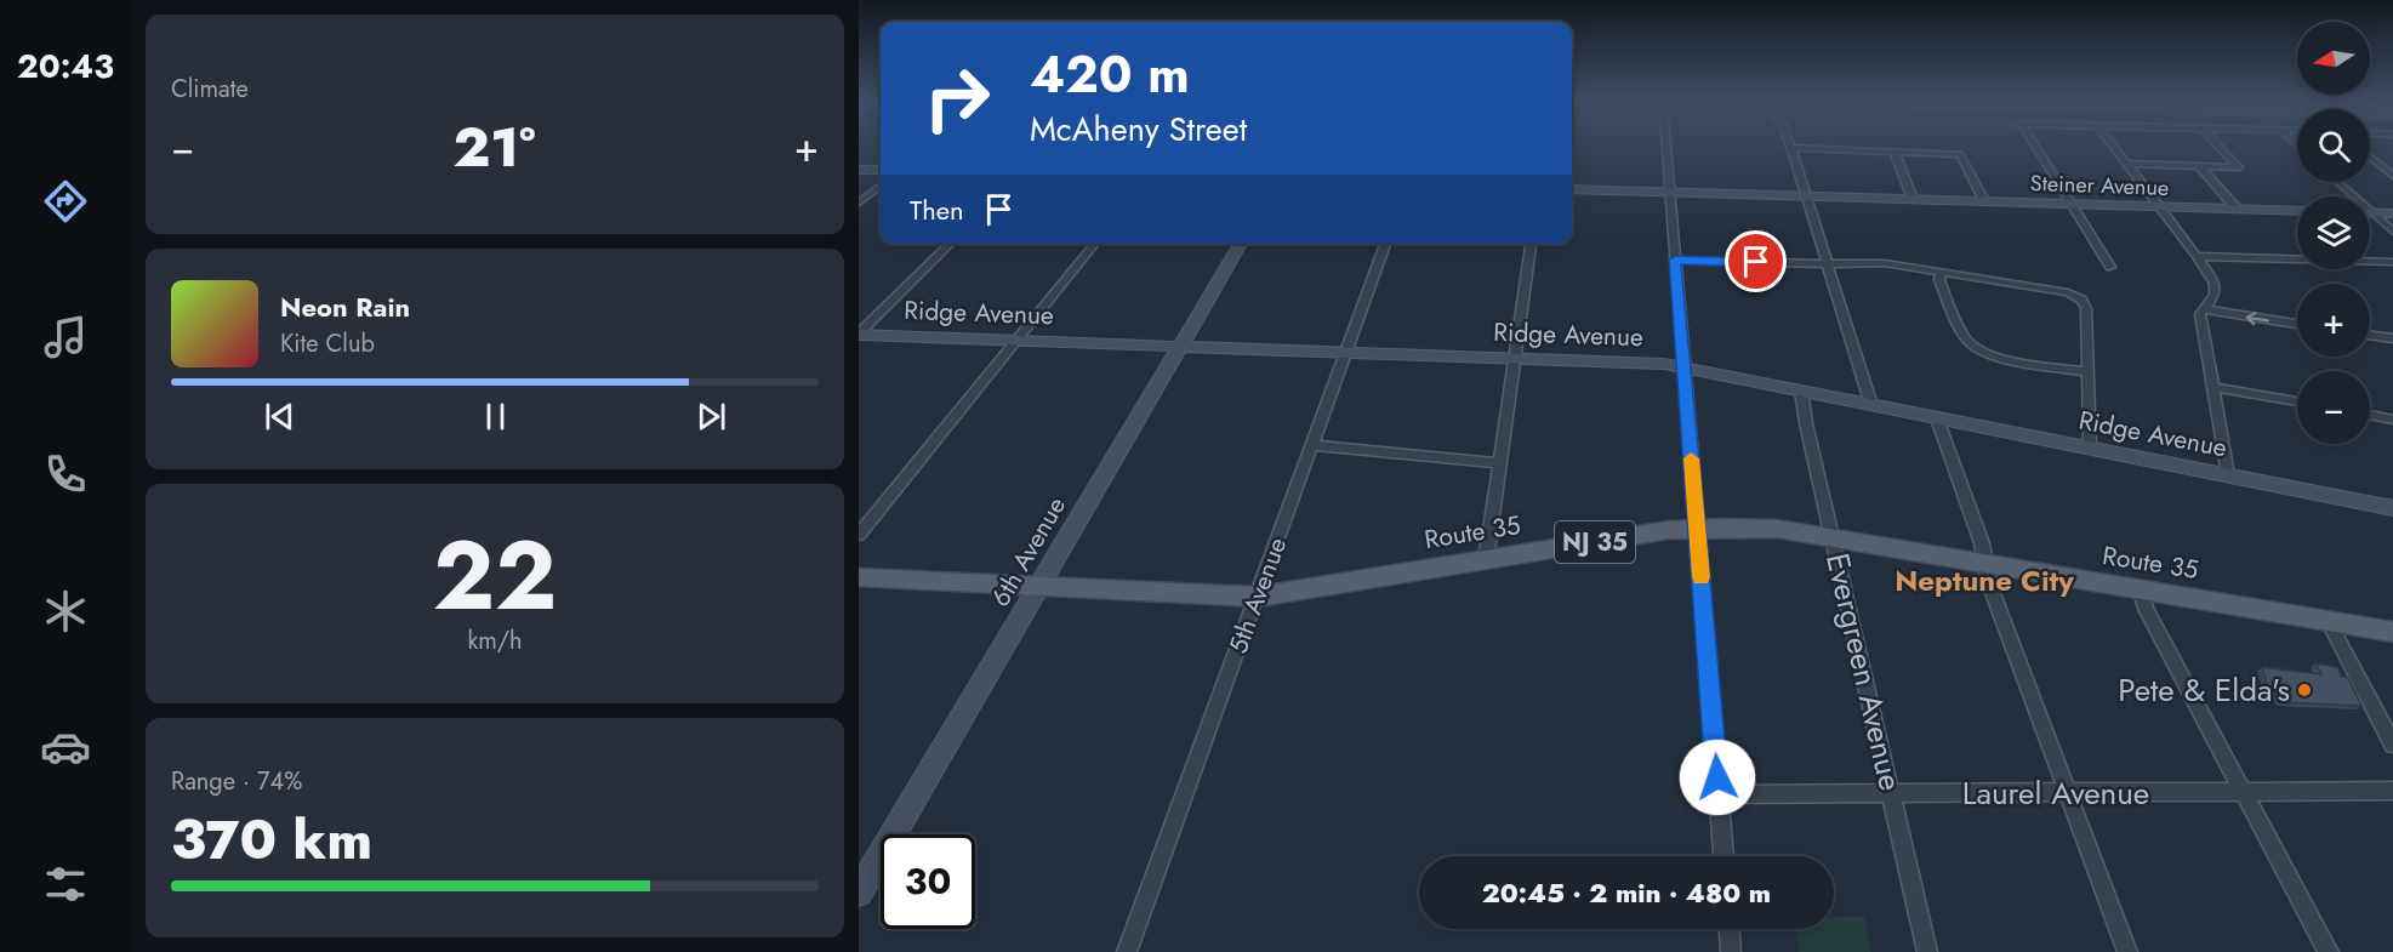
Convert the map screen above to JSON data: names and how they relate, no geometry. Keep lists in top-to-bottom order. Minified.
{"streets":{"main road":["Route 35","NJ 35"],"street":["Steiner Avenue","Ridge Avenue","6th Avenue","5th Avenue","Evergreen Avenue","Laurel Avenue"]},"crossings":[["Ridge Avenue","6th Avenue"],["Ridge Avenue","5th Avenue"],["Ridge Avenue","Evergreen Avenue"],["Route 35","6th Avenue"],["Route 35","5th Avenue"],["Route 35","Evergreen Avenue"],["Evergreen Avenue","Laurel Avenue"]],"districts":["Neptune City"],"places":["Pete & Elda's"],"north":"left","page":{"tabs":"20:43","tile":["Climate",["22","km/h"],["Range · 74%","370 km"]],"map_buttons":["+","−"],"turn":["420 m","McAheny Street"],"heat":["−","21°","+"],"then":"Then","song":["Neon Rain","Kite Club"],"limit":"30","trip":"20:45 · 2 min · 480 m"}}
